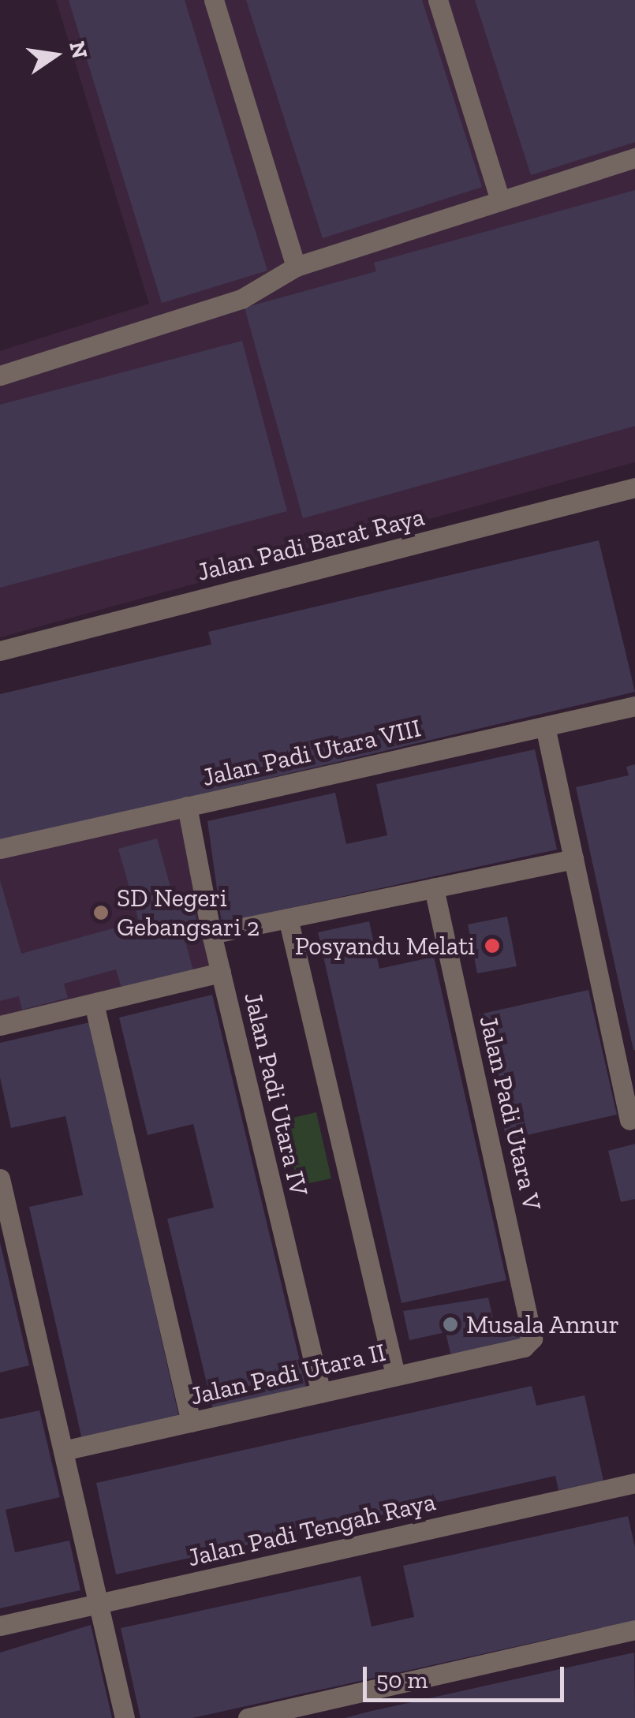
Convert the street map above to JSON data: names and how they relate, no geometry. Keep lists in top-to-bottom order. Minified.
{"streets":{"street":["Jalan Padi Barat Raya","Jalan Padi Utara VIII","Jalan Padi Utara IV","Jalan Padi Utara V","Jalan Padi Utara II","Jalan Padi Tengah Raya"]},"crossings":[["Jalan Padi Utara VIII","Jalan Padi Utara IV"],["Jalan Padi Utara IV","Jalan Padi Utara II"],["Jalan Padi Utara V","Jalan Padi Utara II"]],"places":["SD Negeri Gebangsari 2","Posyandu Melati","Musala Annur"],"scale_bar":"50 m","north":"right"}
